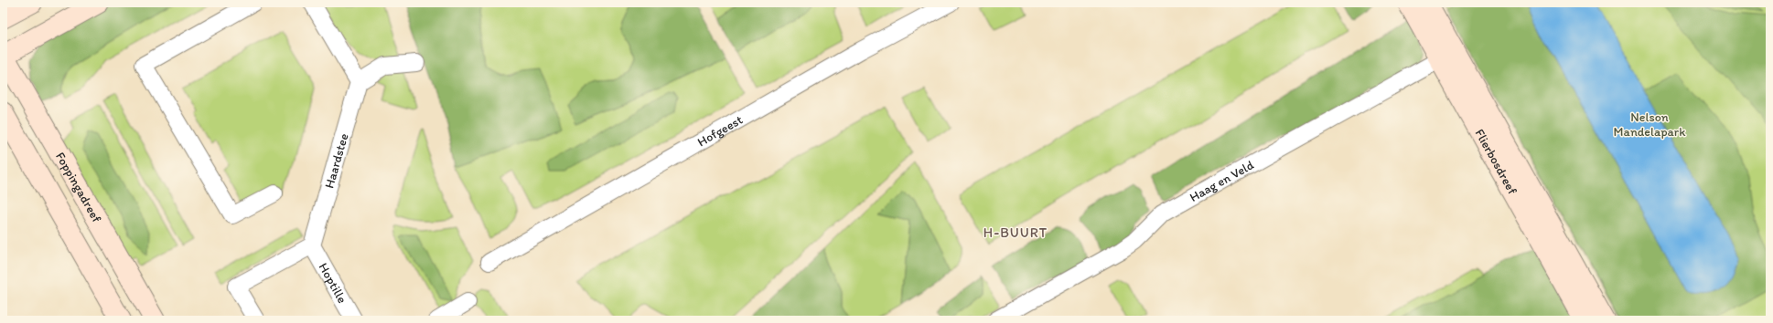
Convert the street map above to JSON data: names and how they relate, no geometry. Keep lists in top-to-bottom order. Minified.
{"streets":{"street":["Hofgeest","Haardstee","Flierbosdreef","Haag en Veld","Foppingadreef","Hoptille"]},"crossings":[["Haardstee","Hoptille"],["Flierbosdreef","Haag en Veld"]],"districts":["H-BUURT"],"parks":["Nelson Mandelapark"]}
